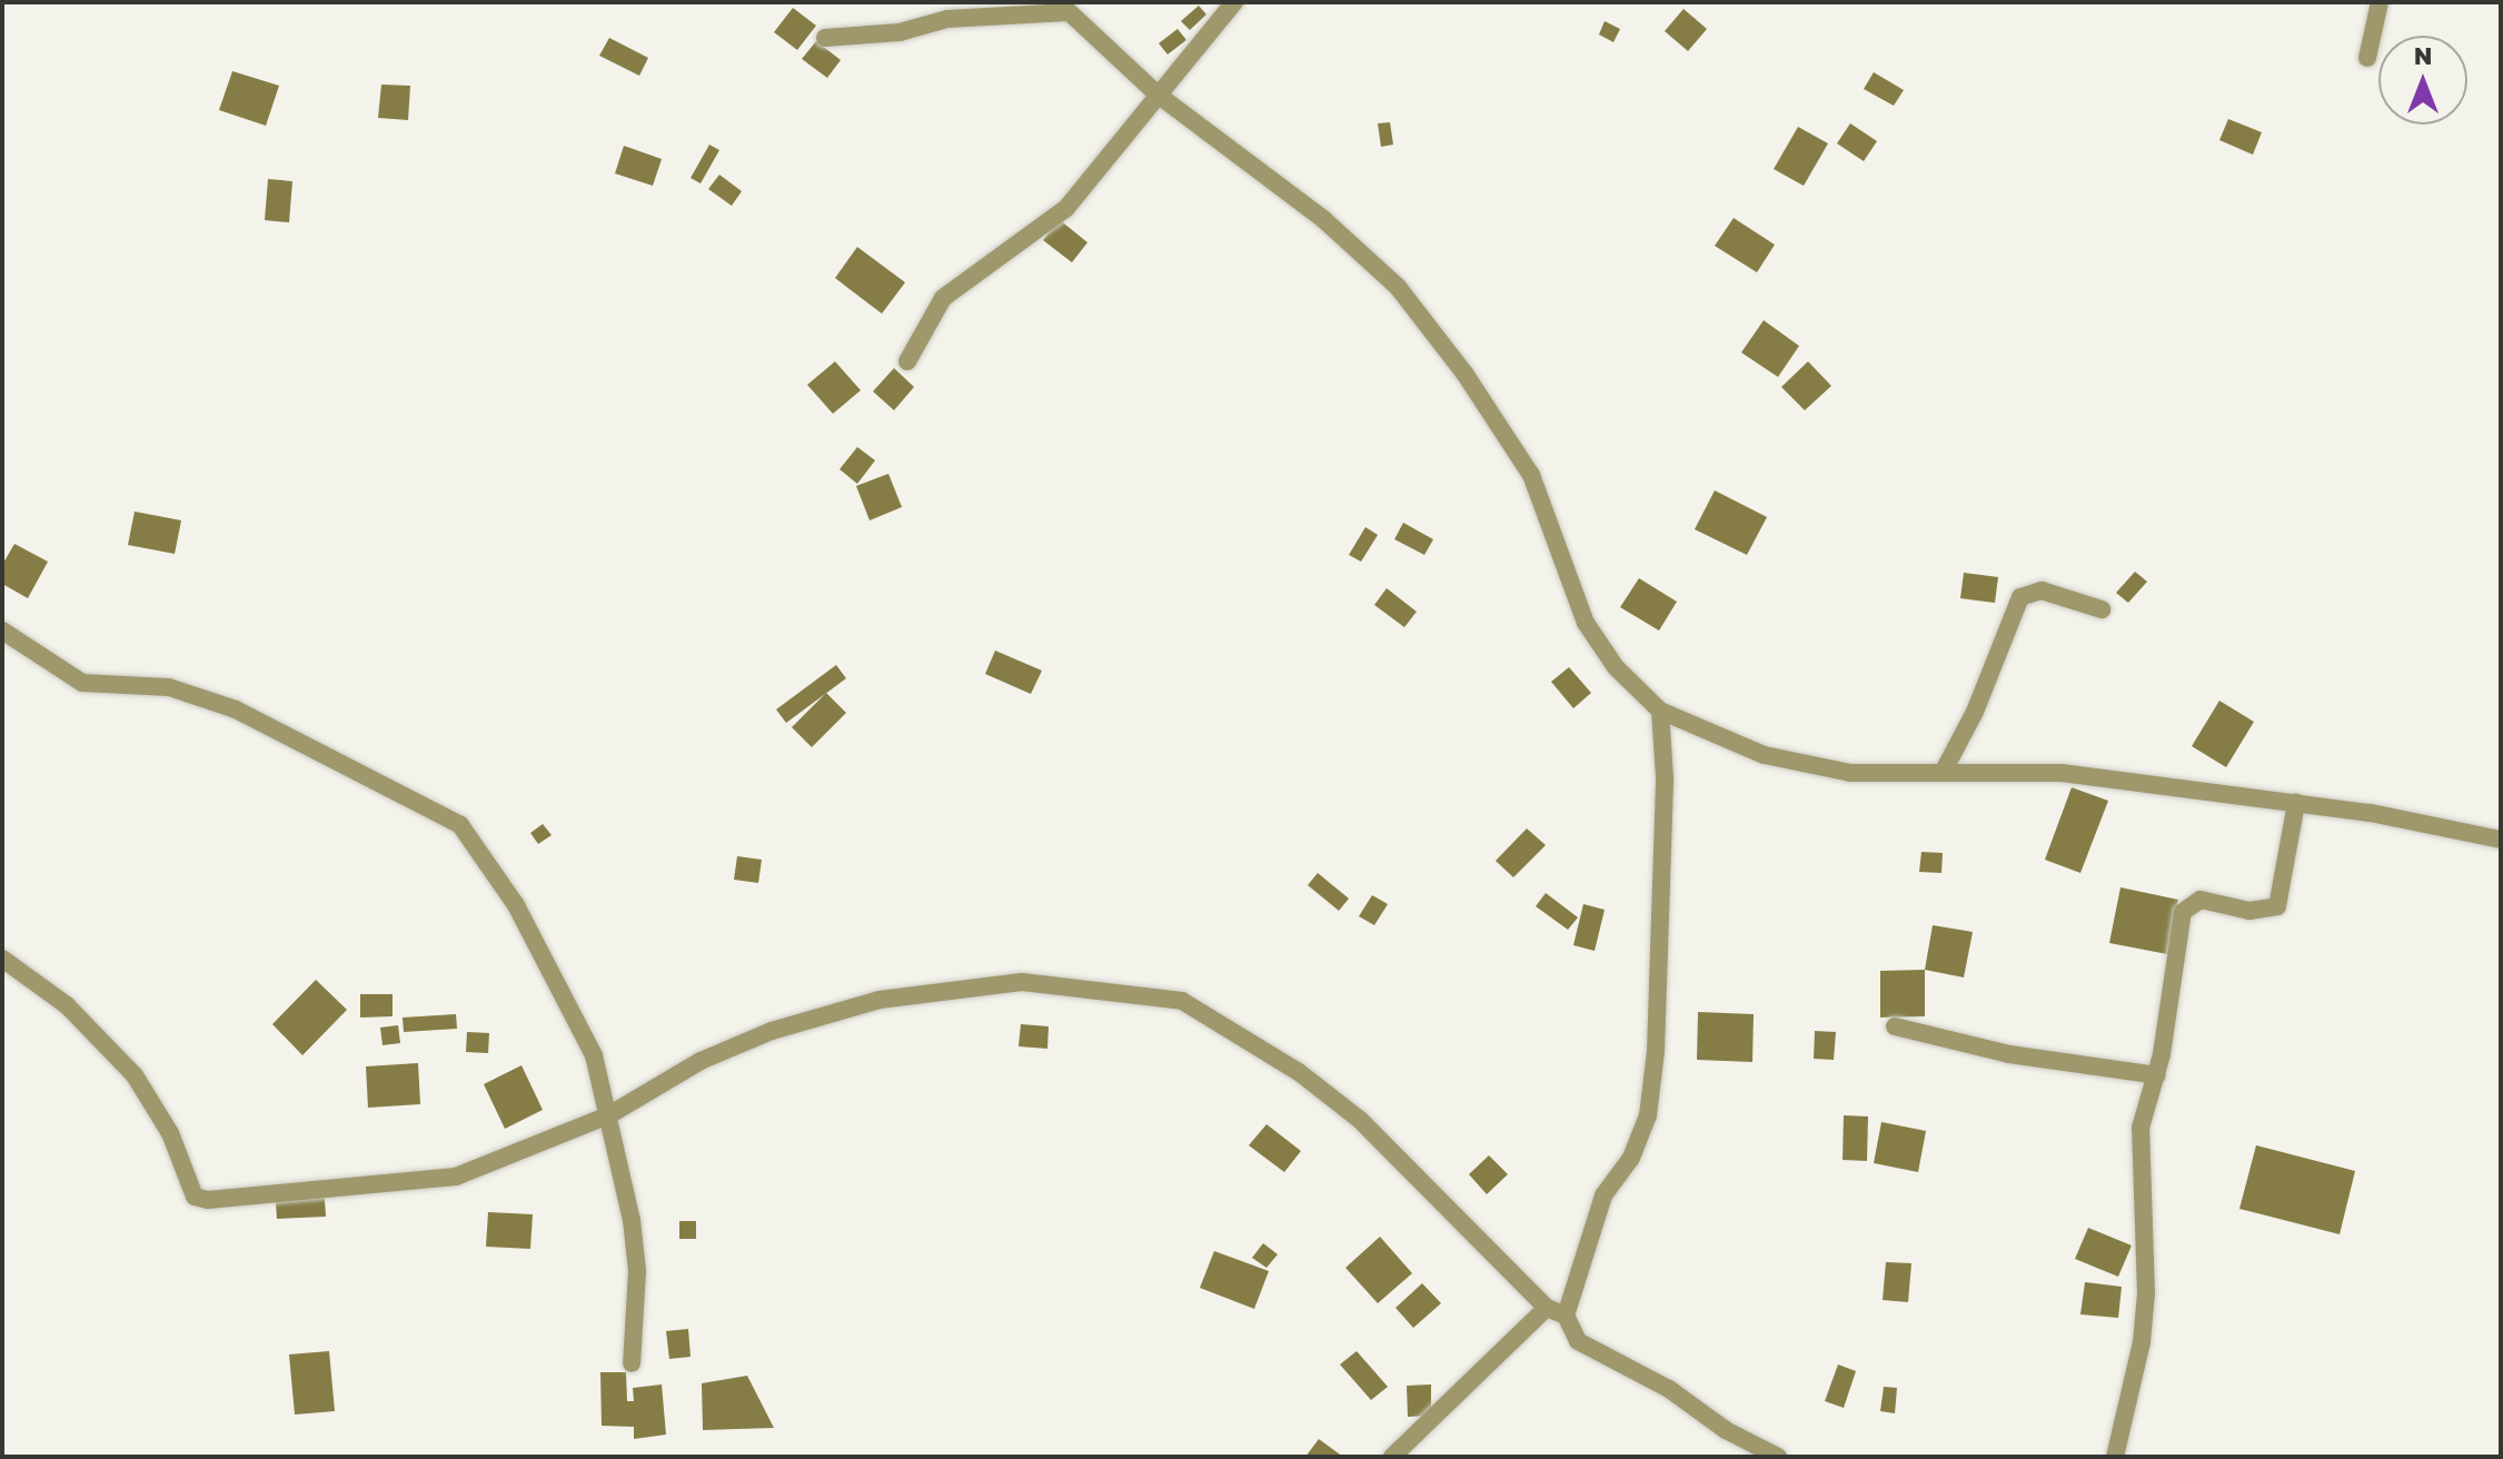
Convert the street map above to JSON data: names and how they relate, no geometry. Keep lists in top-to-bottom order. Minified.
{"north":"top"}
